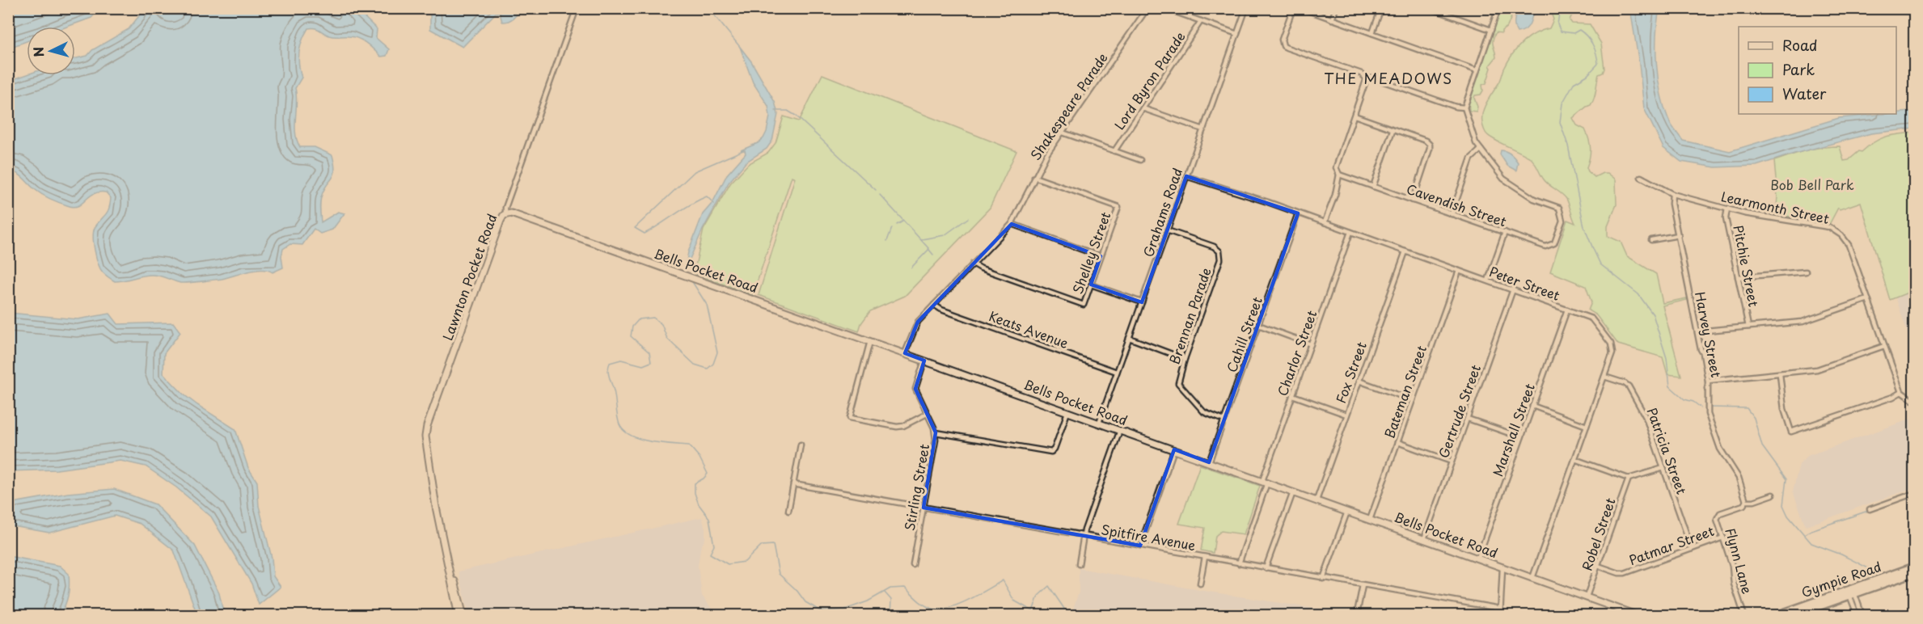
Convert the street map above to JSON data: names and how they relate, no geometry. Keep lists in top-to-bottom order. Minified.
{"streets":{"highway":["Gympie Road"],"main road":["Bells Pocket Road","Lawnton Pocket Road"],"street":["Lord Byron Parade","Shakespeare Parade","Cavendish Street","Learmonth Street","Grahams Road","Shelley Street","Pitchie Street","Peter Street","Brennan Parade","Keats Avenue","Cahill Street","Harvey Street","Charlor Street","Fox Street","Bateman Street","Gertrude Street","Marshall Street","Patricia Street","Stirling Street","Robel Street","Spitfire Avenue","Patmar Street","Flynn Lane"]},"crossings":[["Shakespeare Parade","Shelley Street"],["Shakespeare Parade","Bells Pocket Road"],["Shakespeare Parade","Keats Avenue"],["Learmonth Street","Pitchie Street"],["Learmonth Street","Harvey Street"],["Grahams Road","Bells Pocket Road"],["Grahams Road","Peter Street"],["Grahams Road","Brennan Parade"],["Grahams Road","Keats Avenue"],["Bells Pocket Road","Lawnton Pocket Road"],["Bells Pocket Road","Peter Street"],["Bells Pocket Road","Cahill Street"],["Bells Pocket Road","Charlor Street"],["Bells Pocket Road","Fox Street"],["Bells Pocket Road","Bateman Street"],["Bells Pocket Road","Gertrude Street"],["Bells Pocket Road","Marshall Street"],["Bells Pocket Road","Stirling Street"],["Bells Pocket Road","Robel Street"],["Peter Street","Cahill Street"],["Peter Street","Charlor Street"],["Peter Street","Fox Street"],["Peter Street","Bateman Street"],["Peter Street","Gertrude Street"],["Peter Street","Marshall Street"],["Peter Street","Patricia Street"],["Brennan Parade","Cahill Street"],["Harvey Street","Flynn Lane"],["Charlor Street","Spitfire Avenue"],["Patricia Street","Patmar Street"],["Stirling Street","Spitfire Avenue"],["Robel Street","Patmar Street"],["Patmar Street","Flynn Lane"]],"districts":["THE MEADOWS"],"parks":["Bob Bell Park"],"legend":["Road","Park","Water"],"north":"left"}
